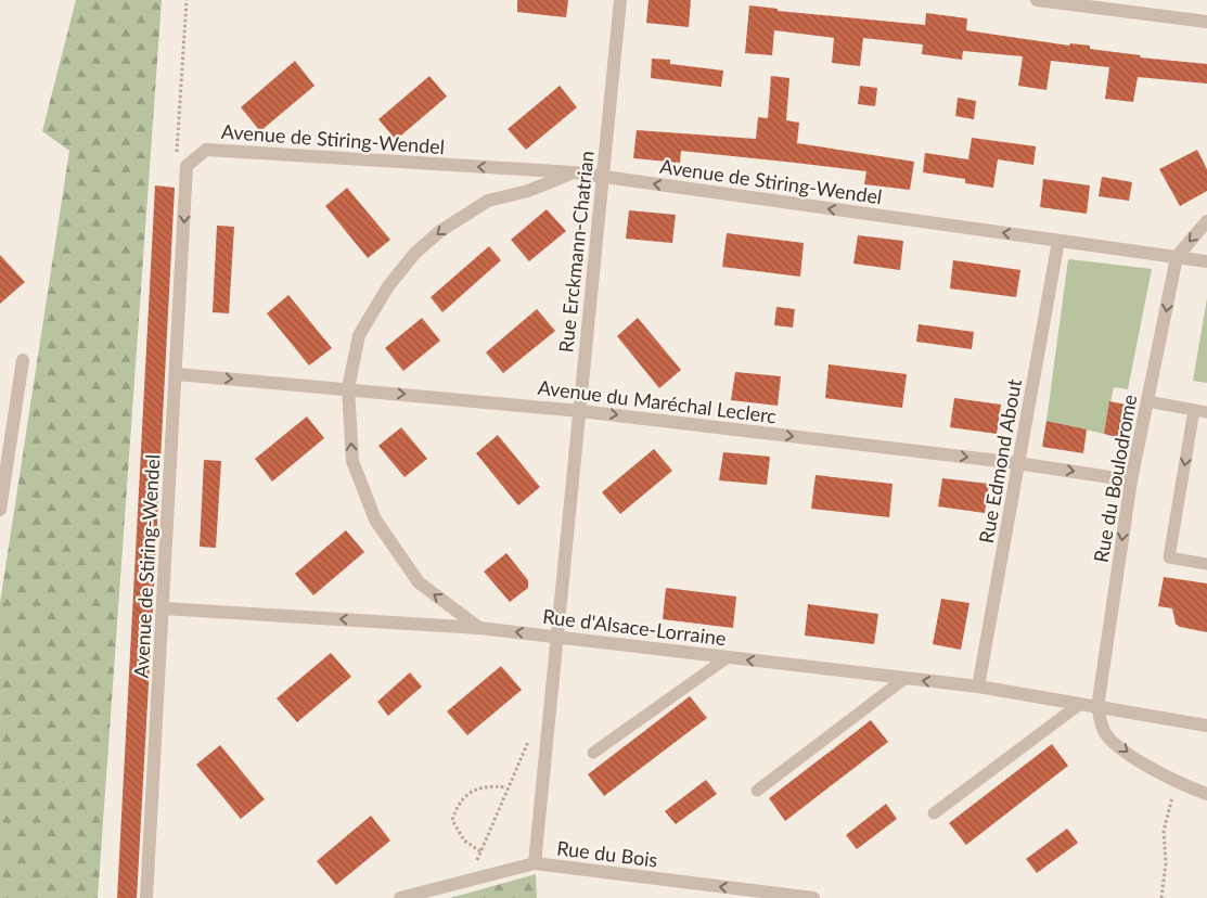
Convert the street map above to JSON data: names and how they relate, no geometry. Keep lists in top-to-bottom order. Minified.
{"streets":{"street":["Avenue de Stiring-Wendel","Rue Erckmann-Chatrian","Avenue du Maréchal Leclerc","Rue Edmond About","Rue du Boulodrome","Rue d'Alsace-Lorraine","Rue du Bois"]},"crossings":[["Avenue de Stiring-Wendel","Rue Erckmann-Chatrian"],["Avenue de Stiring-Wendel","Avenue du Maréchal Leclerc"],["Avenue de Stiring-Wendel","Rue Edmond About"],["Avenue de Stiring-Wendel","Rue du Boulodrome"],["Avenue de Stiring-Wendel","Rue d'Alsace-Lorraine"],["Rue Erckmann-Chatrian","Avenue du Maréchal Leclerc"],["Rue Erckmann-Chatrian","Rue d'Alsace-Lorraine"],["Rue Erckmann-Chatrian","Rue du Bois"],["Avenue du Maréchal Leclerc","Rue Edmond About"],["Avenue du Maréchal Leclerc","Rue du Boulodrome"],["Rue Edmond About","Rue d'Alsace-Lorraine"],["Rue du Boulodrome","Rue d'Alsace-Lorraine"]],"one_way":["Avenue de Stiring-Wendel","Avenue du Maréchal Leclerc","Rue du Boulodrome","Rue d'Alsace-Lorraine","Rue du Bois"]}
